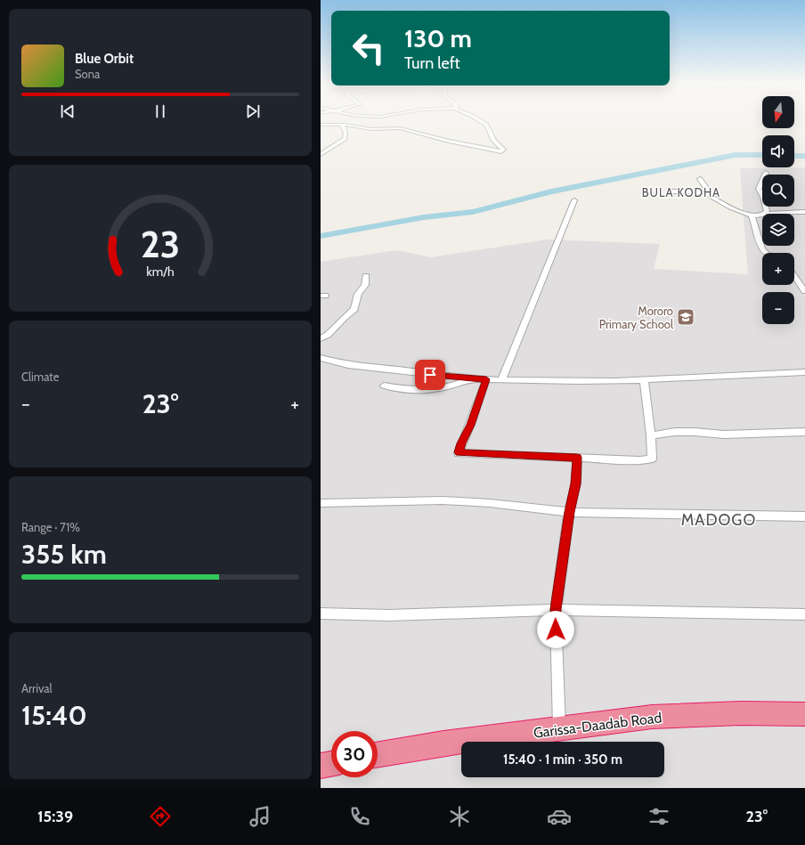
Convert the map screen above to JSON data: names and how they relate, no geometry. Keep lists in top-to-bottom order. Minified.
{"streets":{"highway":["Garissa-Daadab Road"]},"districts":["BULA KODHA","MADOGO"],"places":{"school or university":["Mororo Primary School"]},"north":"bottom","page":{"turn":["130 m","Turn left"],"song":["Blue Orbit","Sona"],"map_buttons":["+","−"],"tile":["Climate",["Range · 71%","355 km"],["Arrival","15:40"]],"heat":["−","23°","+"],"limit":"30","trip":"15:40 · 1 min · 350 m","tabs":["15:39","23°"],"gauge":["23","km/h"]}}
